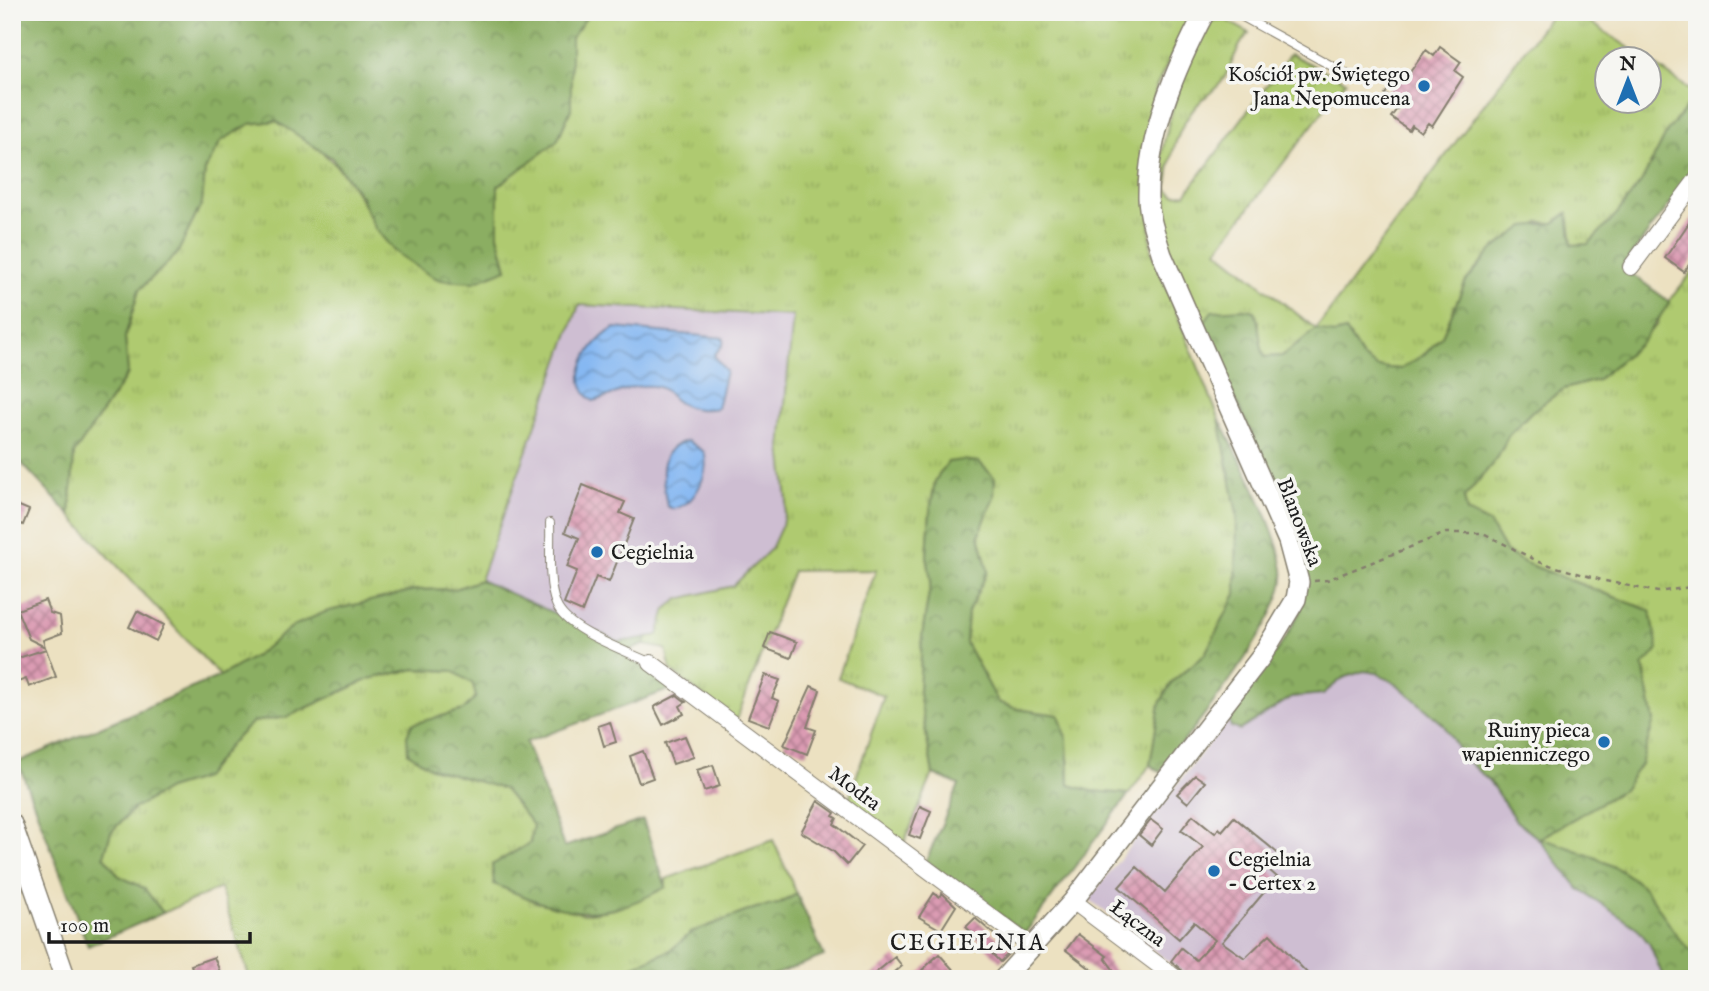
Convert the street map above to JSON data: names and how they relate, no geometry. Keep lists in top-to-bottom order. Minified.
{"streets":{"street":["Blanowska","Modra","Łączna"]},"crossings":[["Blanowska","Modra"],["Blanowska","Łączna"]],"districts":["CEGIELNIA"],"places":["Kościół pw. Świętego Jana Nepomucena","Cegielnia","Ruiny pieca wapienniczego","Cegielnia - Certex 2"],"scale_bar":"100 m","north":"top"}
